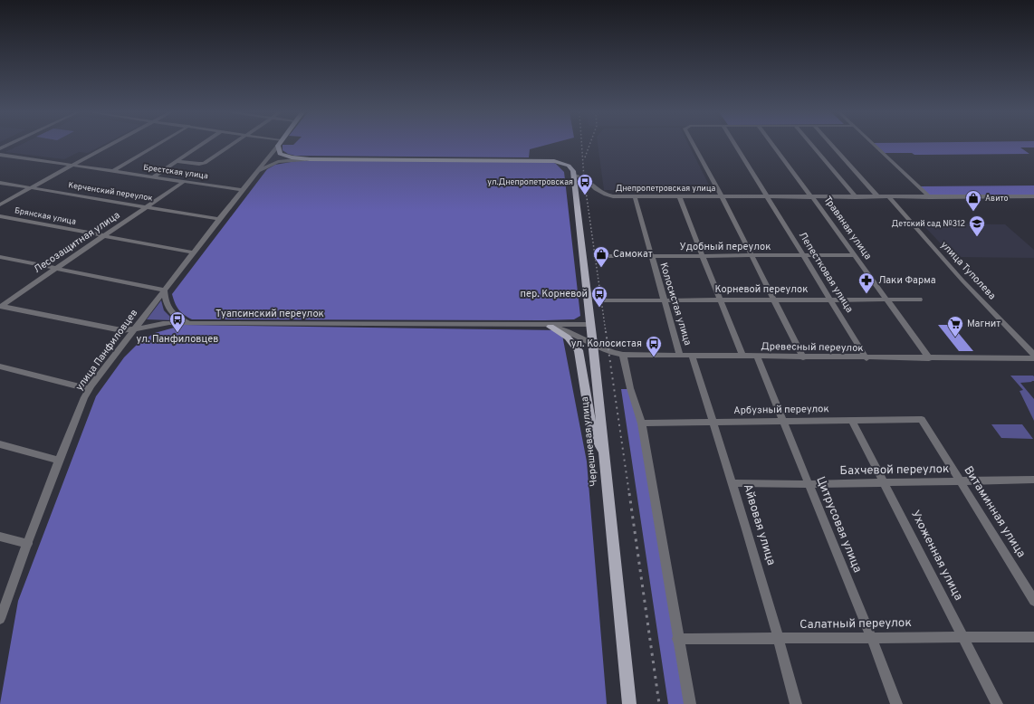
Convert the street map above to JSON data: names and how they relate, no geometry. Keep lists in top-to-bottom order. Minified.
{"streets":{"main road":["Днепропетровская улица","Черешневая улица"],"street":["Брестская улица","Керченский переулок","Брянская улица","Травяная улица","Лесозащитная улица","Удобный переулок","улица Туполева","Лепестковая улица","Корневой переулок","Колосистая улица","Туапсинский переулок","Древесный переулок","улица Панфиловцев","Арбузный переулок","Бахчевой переулок","Витаминная улица","Айвовая улица","Цитрусовая улица","Ухоженная улица","Салатный переулок"]},"crossings":[["Брестская улица","Лесозащитная улица"],["Брестская улица","улица Панфиловцев"],["Днепропетровская улица","Травяная улица"],["Днепропетровская улица","улица Туполева"],["Днепропетровская улица","Лепестковая улица"],["Днепропетровская улица","Колосистая улица"],["Днепропетровская улица","Черешневая улица"],["Керченский переулок","Лесозащитная улица"],["Керченский переулок","улица Панфиловцев"],["Брянская улица","Лесозащитная улица"],["Брянская улица","улица Панфиловцев"],["Травяная улица","Удобный переулок"],["Травяная улица","Корневой переулок"],["Травяная улица","Древесный переулок"],["Лесозащитная улица","Туапсинский переулок"],["Удобный переулок","Лепестковая улица"],["Удобный переулок","Колосистая улица"],["Лепестковая улица","Корневой переулок"],["Лепестковая улица","Древесный переулок"],["Корневой переулок","Колосистая улица"],["Колосистая улица","Древесный переулок"],["Туапсинский переулок","Древесный переулок"],["Туапсинский переулок","улица Панфиловцев"],["Туапсинский переулок","Черешневая улица"],["Древесный переулок","Черешневая улица"],["Древесный переулок","Айвовая улица"],["Древесный переулок","Цитрусовая улица"],["Арбузный переулок","Витаминная улица"],["Арбузный переулок","Айвовая улица"],["Арбузный переулок","Цитрусовая улица"],["Арбузный переулок","Ухоженная улица"],["Бахчевой переулок","Витаминная улица"],["Бахчевой переулок","Айвовая улица"],["Бахчевой переулок","Цитрусовая улица"],["Бахчевой переулок","Ухоженная улица"],["Айвовая улица","Салатный переулок"],["Цитрусовая улица","Салатный переулок"],["Ухоженная улица","Салатный переулок"]],"places":{"bus stop":["ул.Днепропетровская","пер. Корневой","ул. Панфиловцев","ул. Колосистая"],"shop":["Авито","Самокат"],"school or university":["Детский сад №312"],"pharmacy":["Лаки Фарма"],"supermarket":["Магнит"]}}
